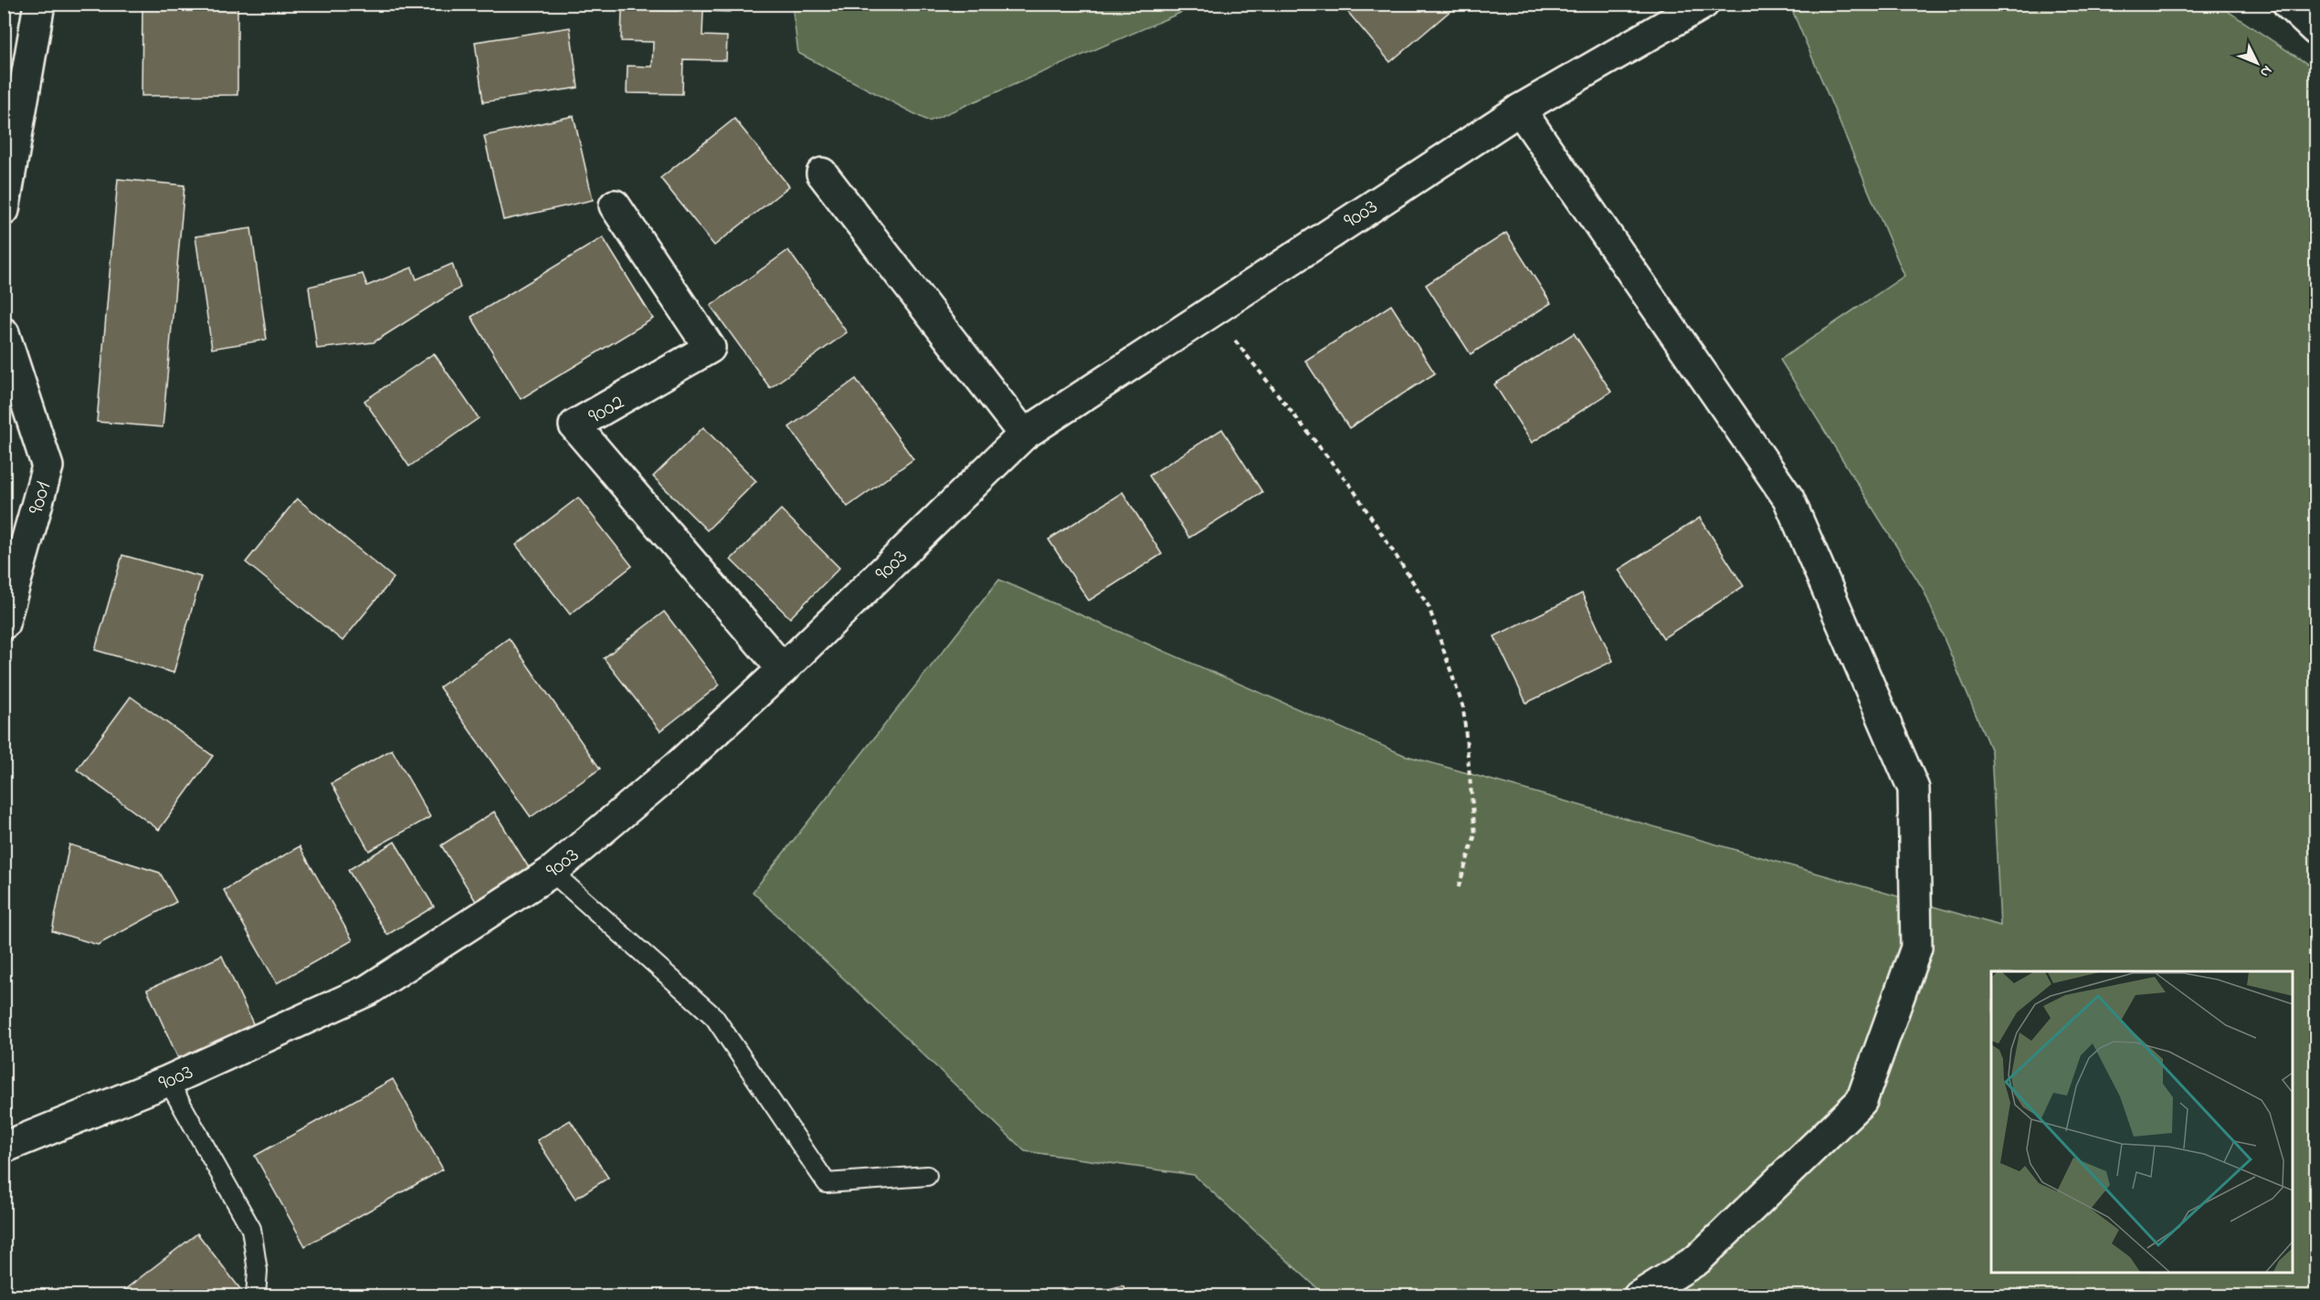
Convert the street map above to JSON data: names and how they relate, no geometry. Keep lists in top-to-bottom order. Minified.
{"streets":{"street":["9003","9002","9001"]},"crossings":[["9003","9002"]],"north":"bottom right"}
